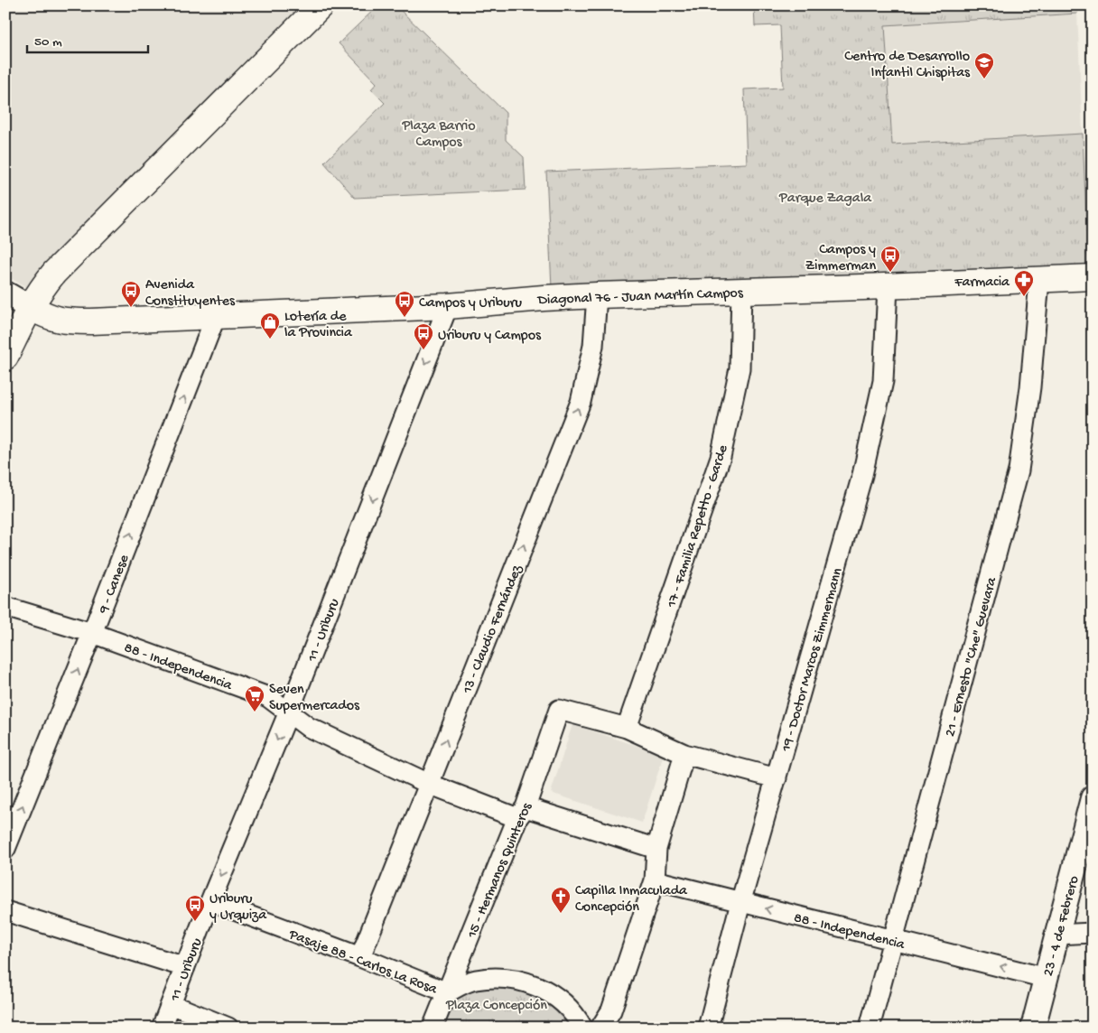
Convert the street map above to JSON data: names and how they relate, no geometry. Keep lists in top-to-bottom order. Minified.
{"streets":{"main road":["Diagonal 76 - Juan Martín Campos"],"street":["17 - Familia Repetto - Garde","9 - Canese","13 - Claudio Fernández","11 - Uriburu","21 - Ernesto \"Che\" Guevara","19 - Doctor Marcos Zimmermann","88 - Independencia","15 - Hermanos Quinteros","23 - 4 de Febrero","Pasaje 88 - Carlos La Rosa"]},"crossings":[["Diagonal 76 - Juan Martín Campos","17 - Familia Repetto - Garde"],["Diagonal 76 - Juan Martín Campos","9 - Canese"],["Diagonal 76 - Juan Martín Campos","13 - Claudio Fernández"],["Diagonal 76 - Juan Martín Campos","11 - Uriburu"],["Diagonal 76 - Juan Martín Campos","21 - Ernesto \"Che\" Guevara"],["Diagonal 76 - Juan Martín Campos","19 - Doctor Marcos Zimmermann"],["17 - Familia Repetto - Garde","15 - Hermanos Quinteros"],["9 - Canese","88 - Independencia"],["13 - Claudio Fernández","88 - Independencia"],["13 - Claudio Fernández","Pasaje 88 - Carlos La Rosa"],["11 - Uriburu","88 - Independencia"],["11 - Uriburu","Pasaje 88 - Carlos La Rosa"],["21 - Ernesto \"Che\" Guevara","88 - Independencia"],["19 - Doctor Marcos Zimmermann","88 - Independencia"],["88 - Independencia","15 - Hermanos Quinteros"],["88 - Independencia","23 - 4 de Febrero"],["15 - Hermanos Quinteros","Pasaje 88 - Carlos La Rosa"]],"one_way":["9 - Canese","13 - Claudio Fernández","11 - Uriburu"],"parks":["Plaza Barrio Campos","Parque Zagala","Plaza Concepción"],"places":{"school or university":["Centro de Desarrollo Infantil Chispitas"],"bus stop":["Campos y Zimmerman","Avenida Constituyentes","Campos y Uriburu","Uriburu y Campos","Uriburu y Urquiza"],"pharmacy":["Farmacia"],"shop":["Lotería de la Provincia"],"supermarket":["Seven Supermercados"],"church":["Capilla Inmaculada Concepción"]},"scale_bar":"50 m"}
